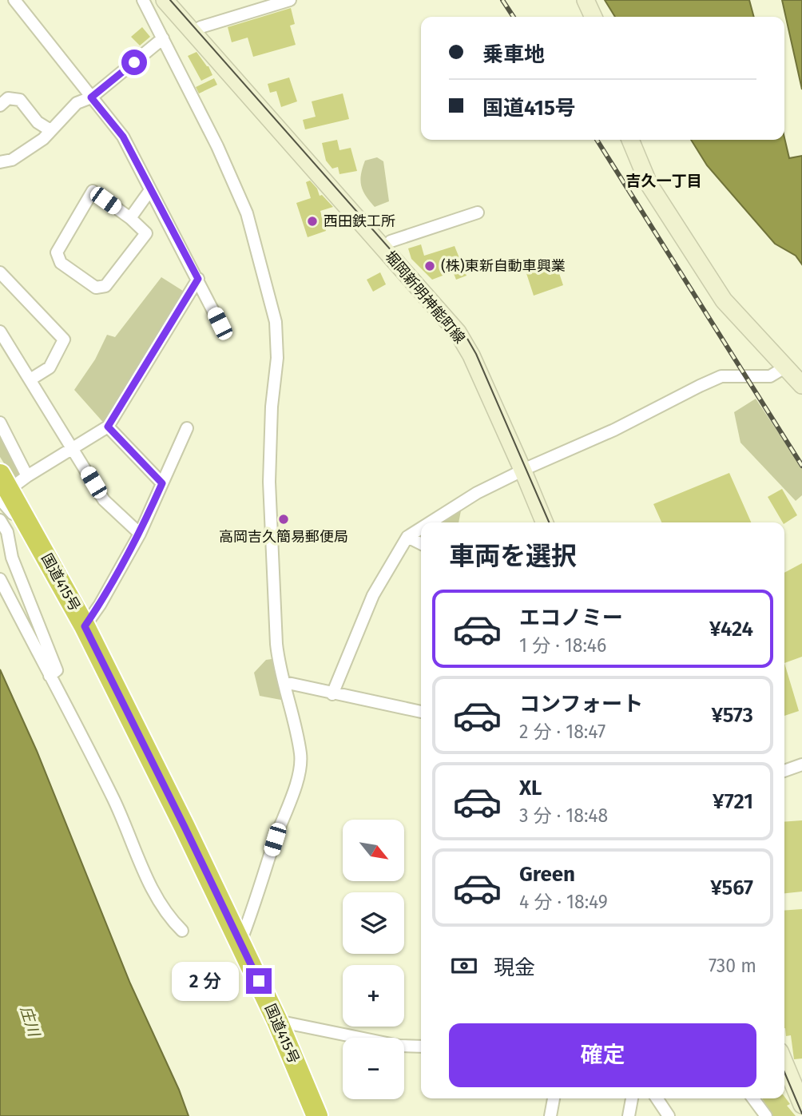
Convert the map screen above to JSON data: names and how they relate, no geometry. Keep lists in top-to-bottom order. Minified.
{"streets":{"highway":["国道415号"],"main road":["堀岡新明神能町線"]},"districts":["吉久一丁目"],"water":["庄川"],"places":["西田鉄工所","(株)東新自動車興業","高岡吉久簡易郵便局"],"north":"bottom right","page":{"banner":["乗車地","国道415号"],"heading":"車両を選択","list":[{"name":"エコノミー","note":"1 分 · 18:46","value":"¥424"},{"name":"コンフォート","note":"2 分 · 18:47","value":"¥573"},{"name":"XL","note":"3 分 · 18:48","value":"¥721"},{"name":"Green","note":"4 分 · 18:49","value":"¥567"}],"map_buttons":["+","−"],"pay":["現金","730 m"],"bubble":"2 分","buttons":"確定"}}
